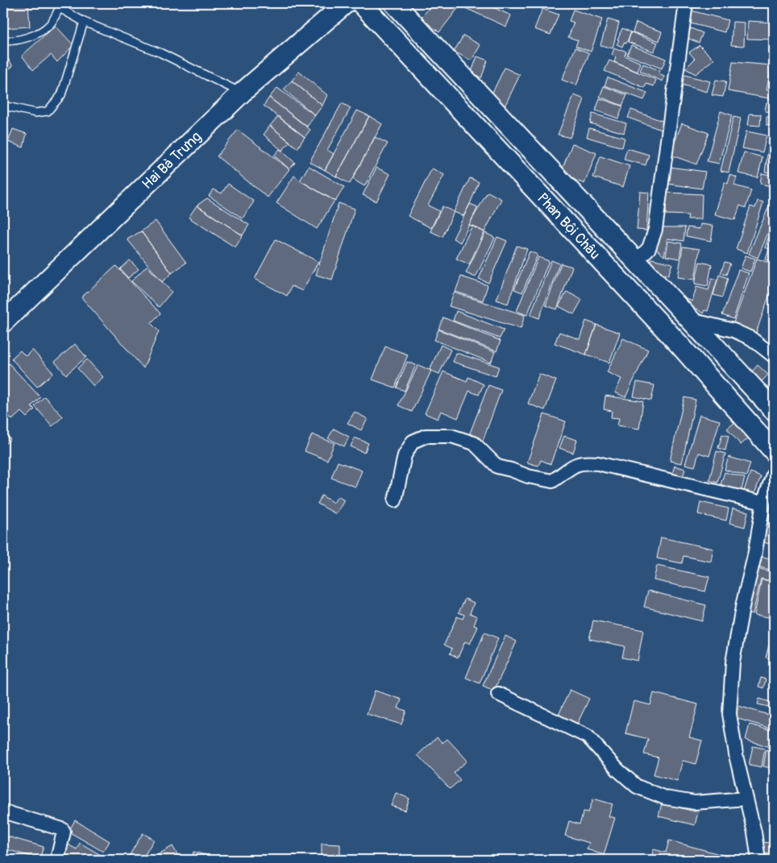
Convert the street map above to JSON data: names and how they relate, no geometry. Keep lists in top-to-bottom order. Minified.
{"streets":{"street":["Hai Bà Trưng","Phan Bội Châu"]}}
